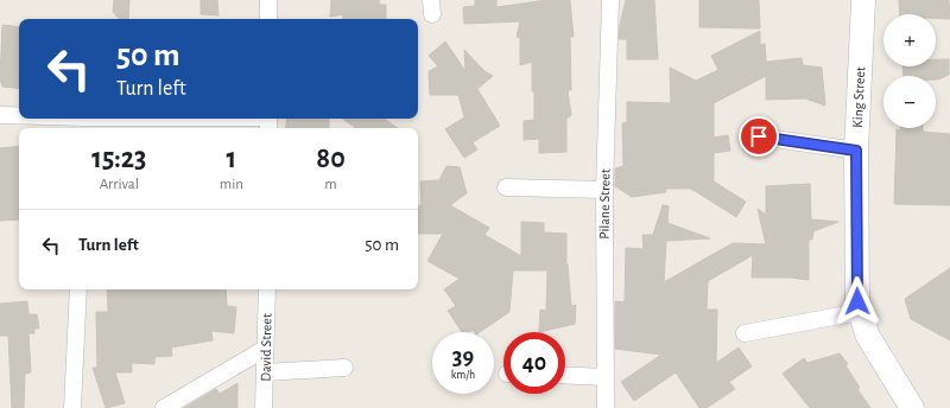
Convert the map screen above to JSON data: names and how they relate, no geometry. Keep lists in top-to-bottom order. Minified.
{"streets":{"street":["King Street","Pilane Street","David Street"]},"page":{"map_buttons":["+","−"],"turn":["50 m","Turn left"],"eta":["15:23","Arrival","1","min","80","m"],"list":[{"name":"Turn left","value":"50 m"}],"speed":"39 km/h","limit":"40"}}
